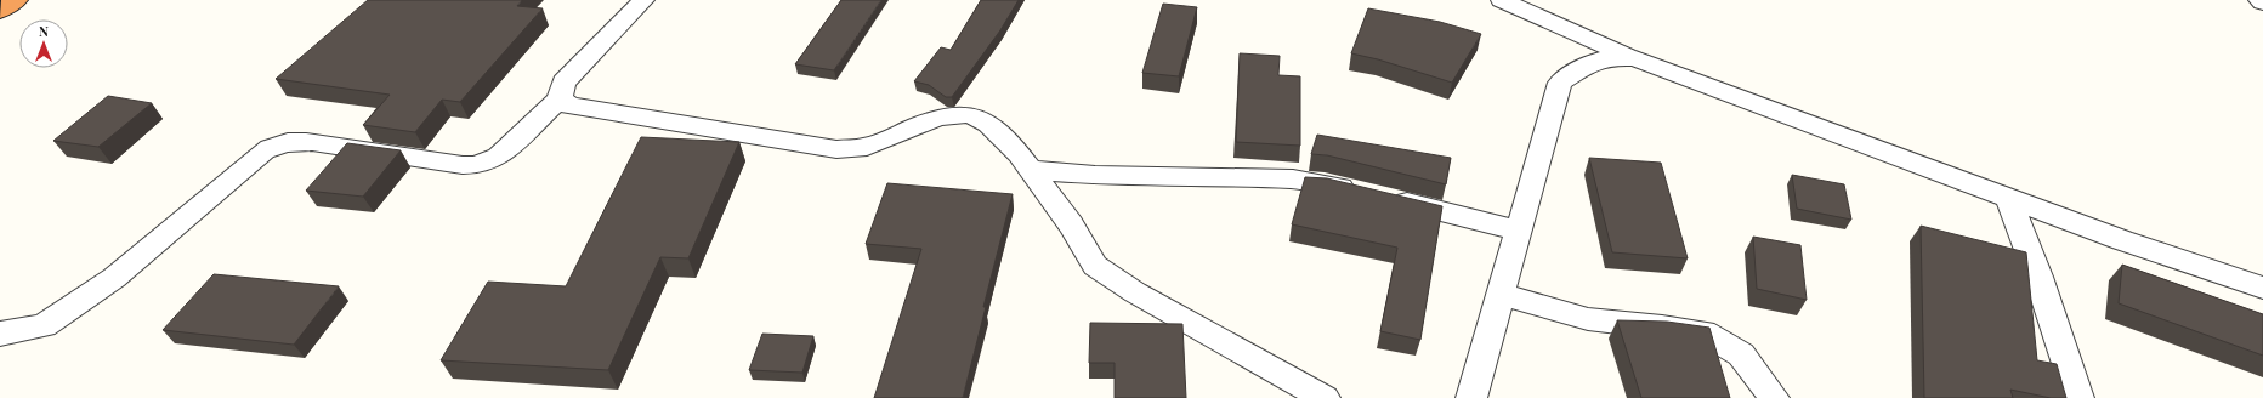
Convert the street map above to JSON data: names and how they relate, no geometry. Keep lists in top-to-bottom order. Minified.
{"north":"top"}
